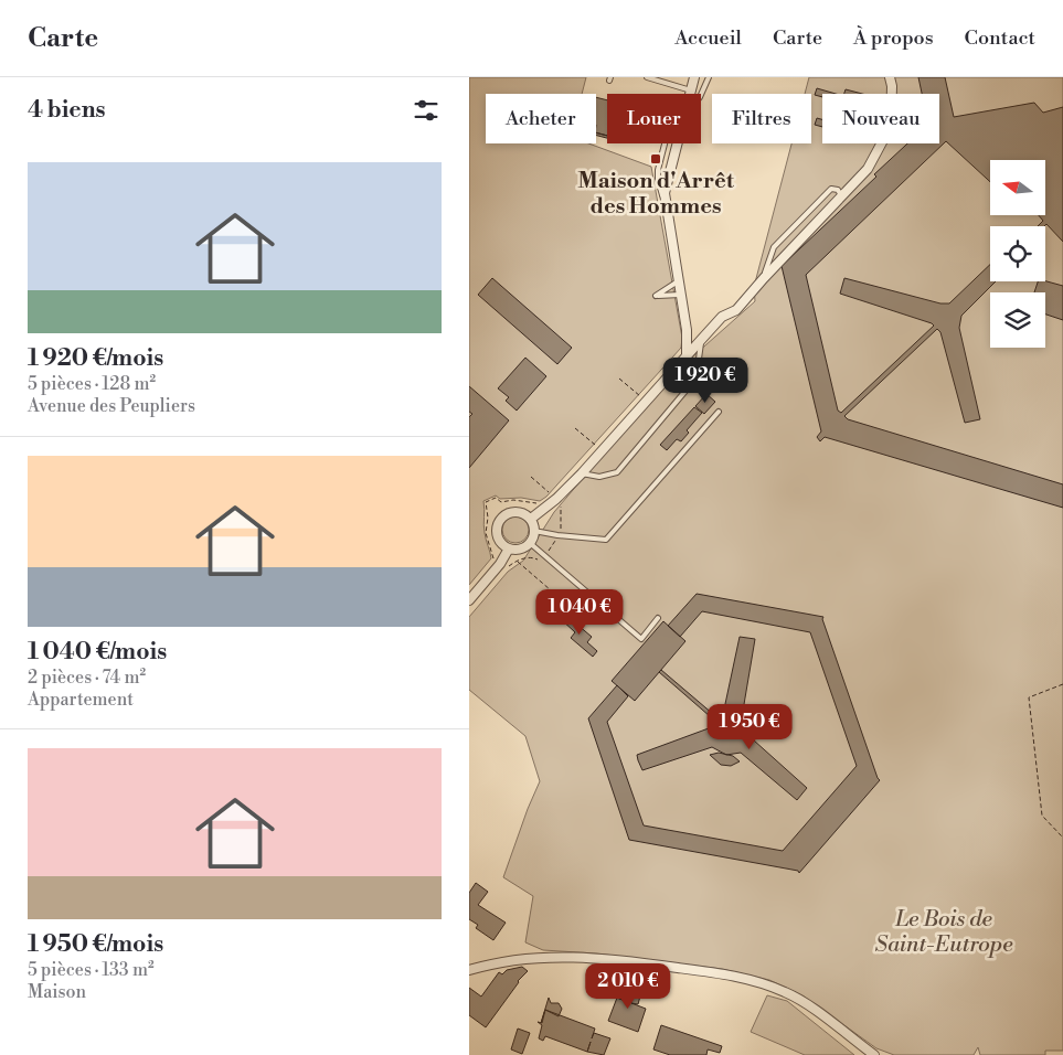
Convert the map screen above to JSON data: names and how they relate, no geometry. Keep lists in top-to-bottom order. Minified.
{"parks":["Le Bois de Saint-Eutrope"],"places":{"transit":["Maison d'Arrêt des Hommes"]},"north":"left","page":{"header":"Carte","nav":["Accueil","Carte","À propos","Contact"],"heading":"4 biens","chip":["Acheter","Louer","Filtres","Nouveau"],"list":[{"name":"1 920 €/mois","note":"5 pièces · 128 m² · Avenue des Peupliers"},{"name":"1 040 €/mois","note":"2 pièces · 74 m² · Appartement"},{"name":"1 950 €/mois","note":"5 pièces · 133 m² · Maison"}],"price":["1 920 €","1 040 €","1 950 €","2 010 €"]}}
